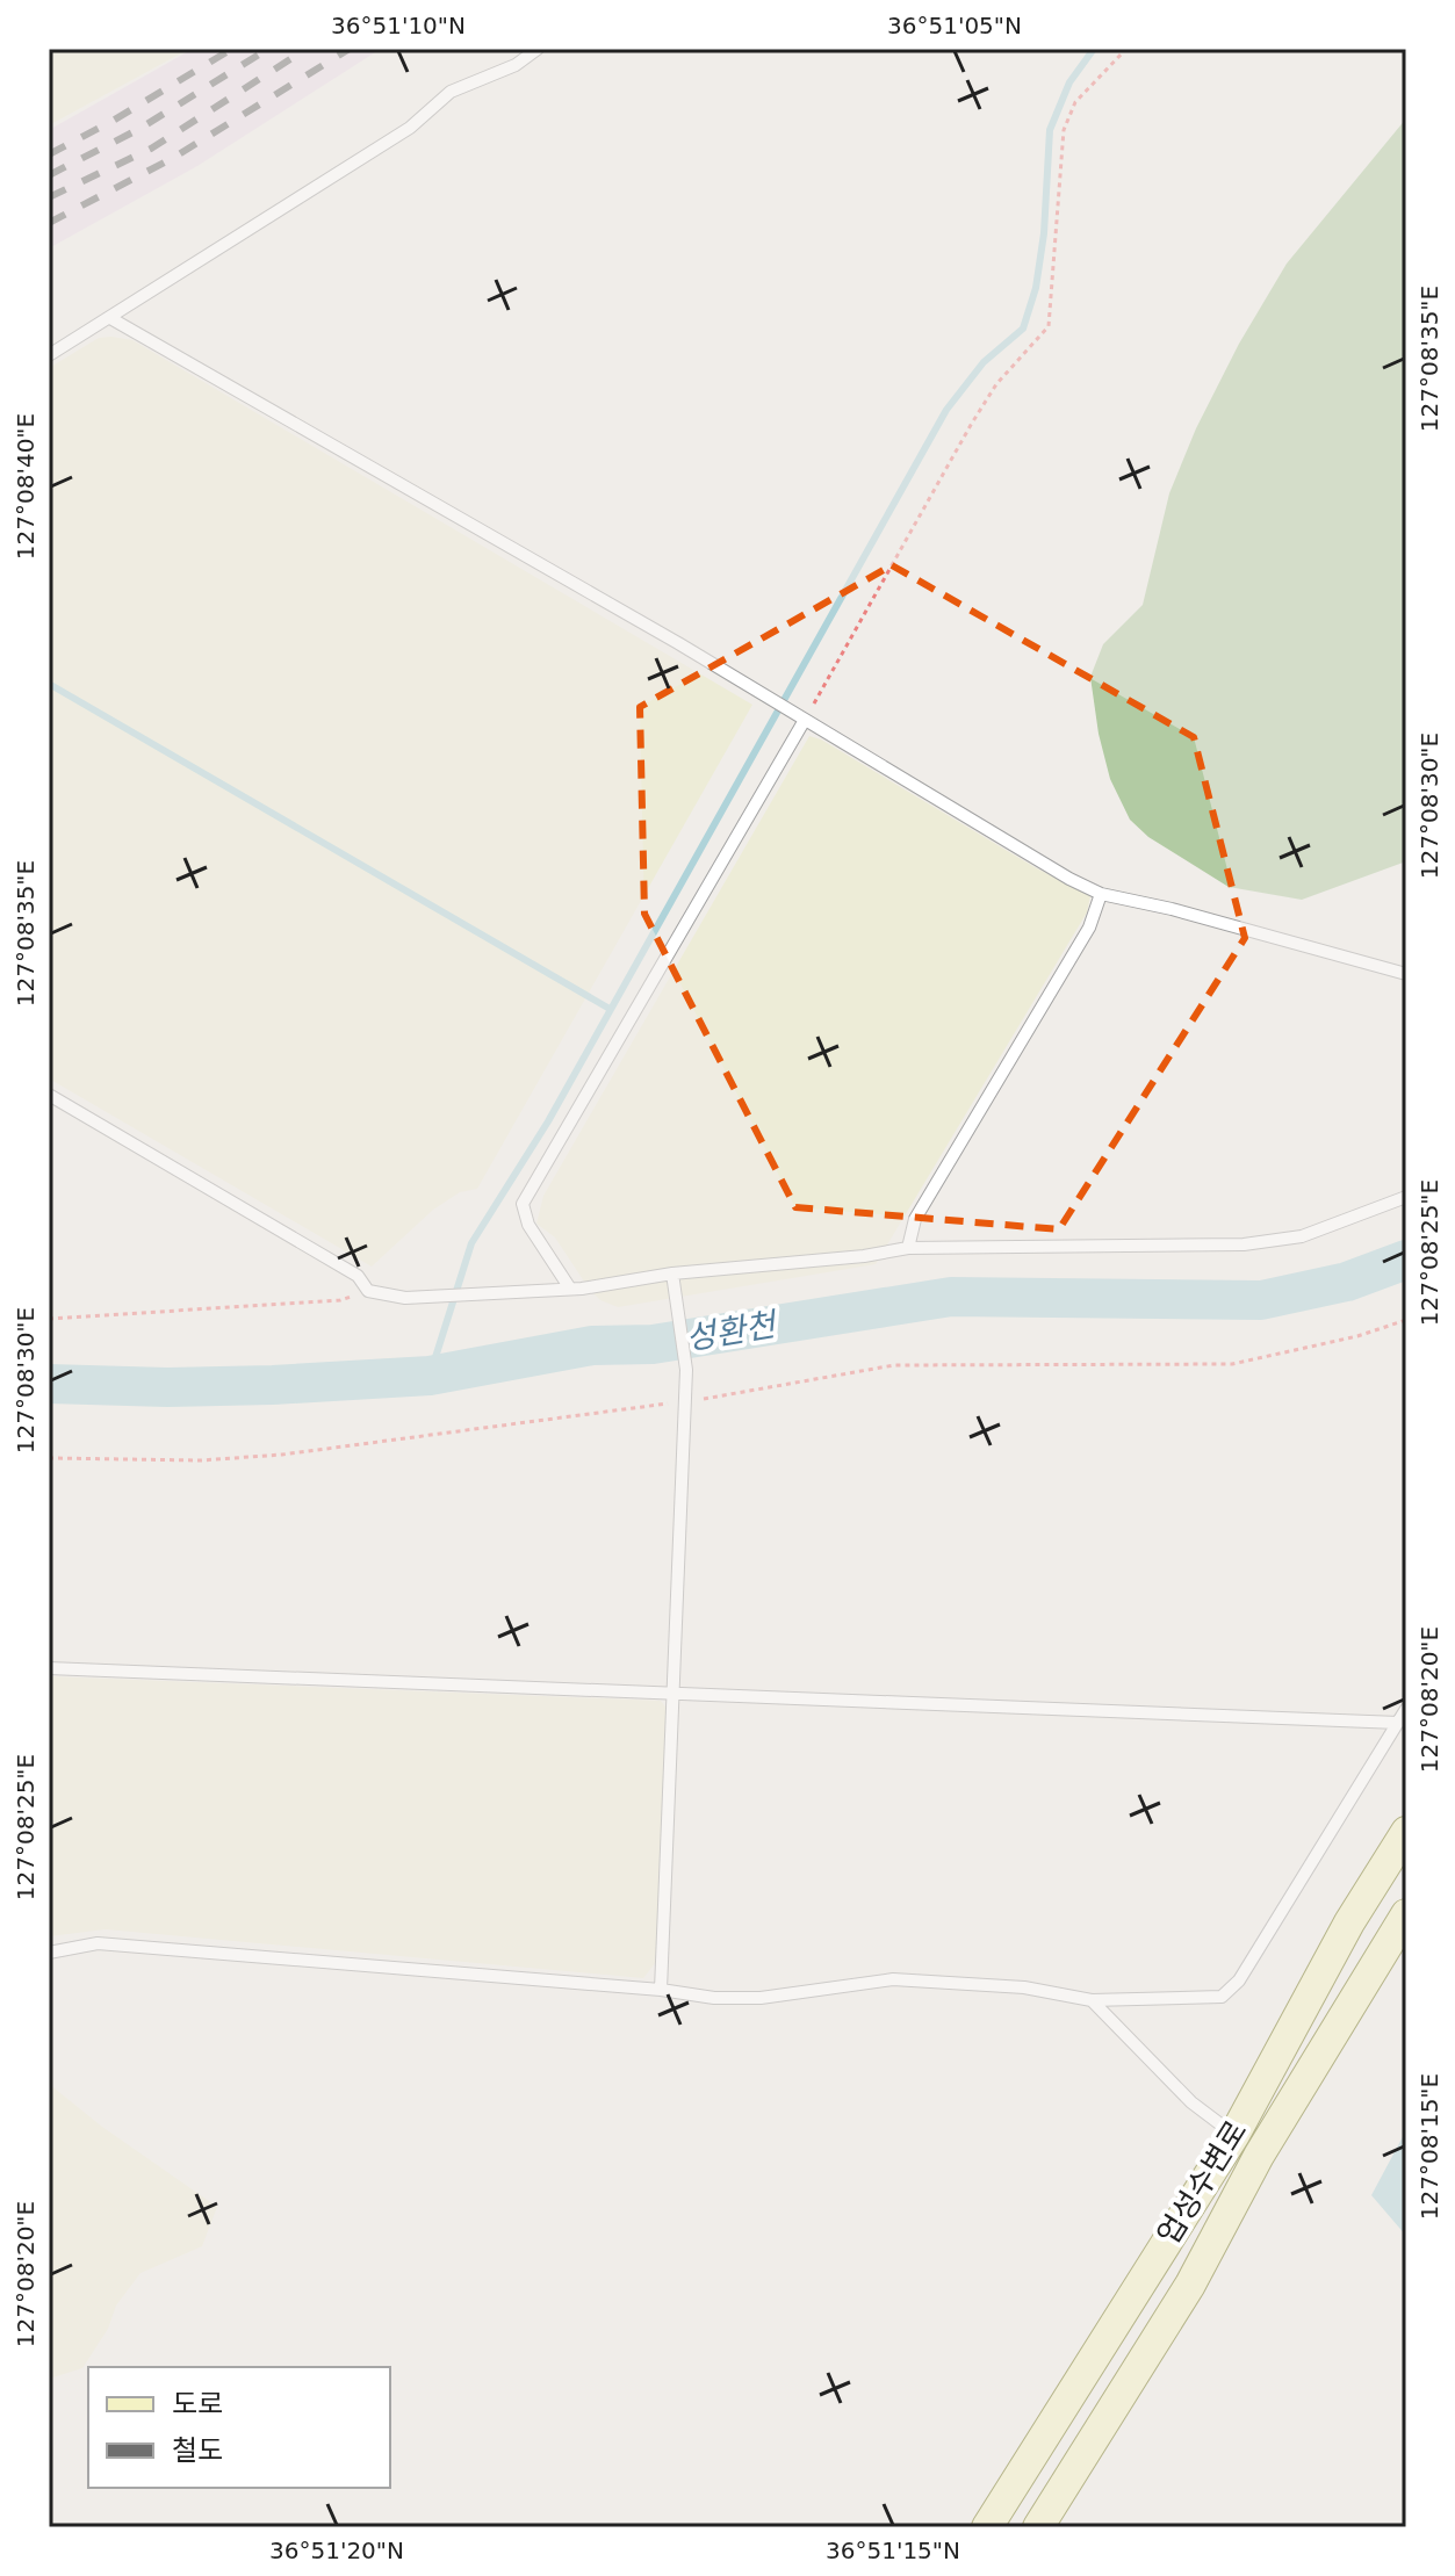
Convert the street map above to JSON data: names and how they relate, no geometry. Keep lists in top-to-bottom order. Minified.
{"streets":{"main road":["업성수변로"]},"water":["성환천"],"legend":["도로","철도"],"coordinates":["36°51'10\"N","36°51'05\"N","127°08'35\"E","127°08'40\"E","127°08'30\"E","127°08'25\"E","127°08'20\"E","127°08'15\"E","36°51'20\"N","36°51'15\"N"]}
